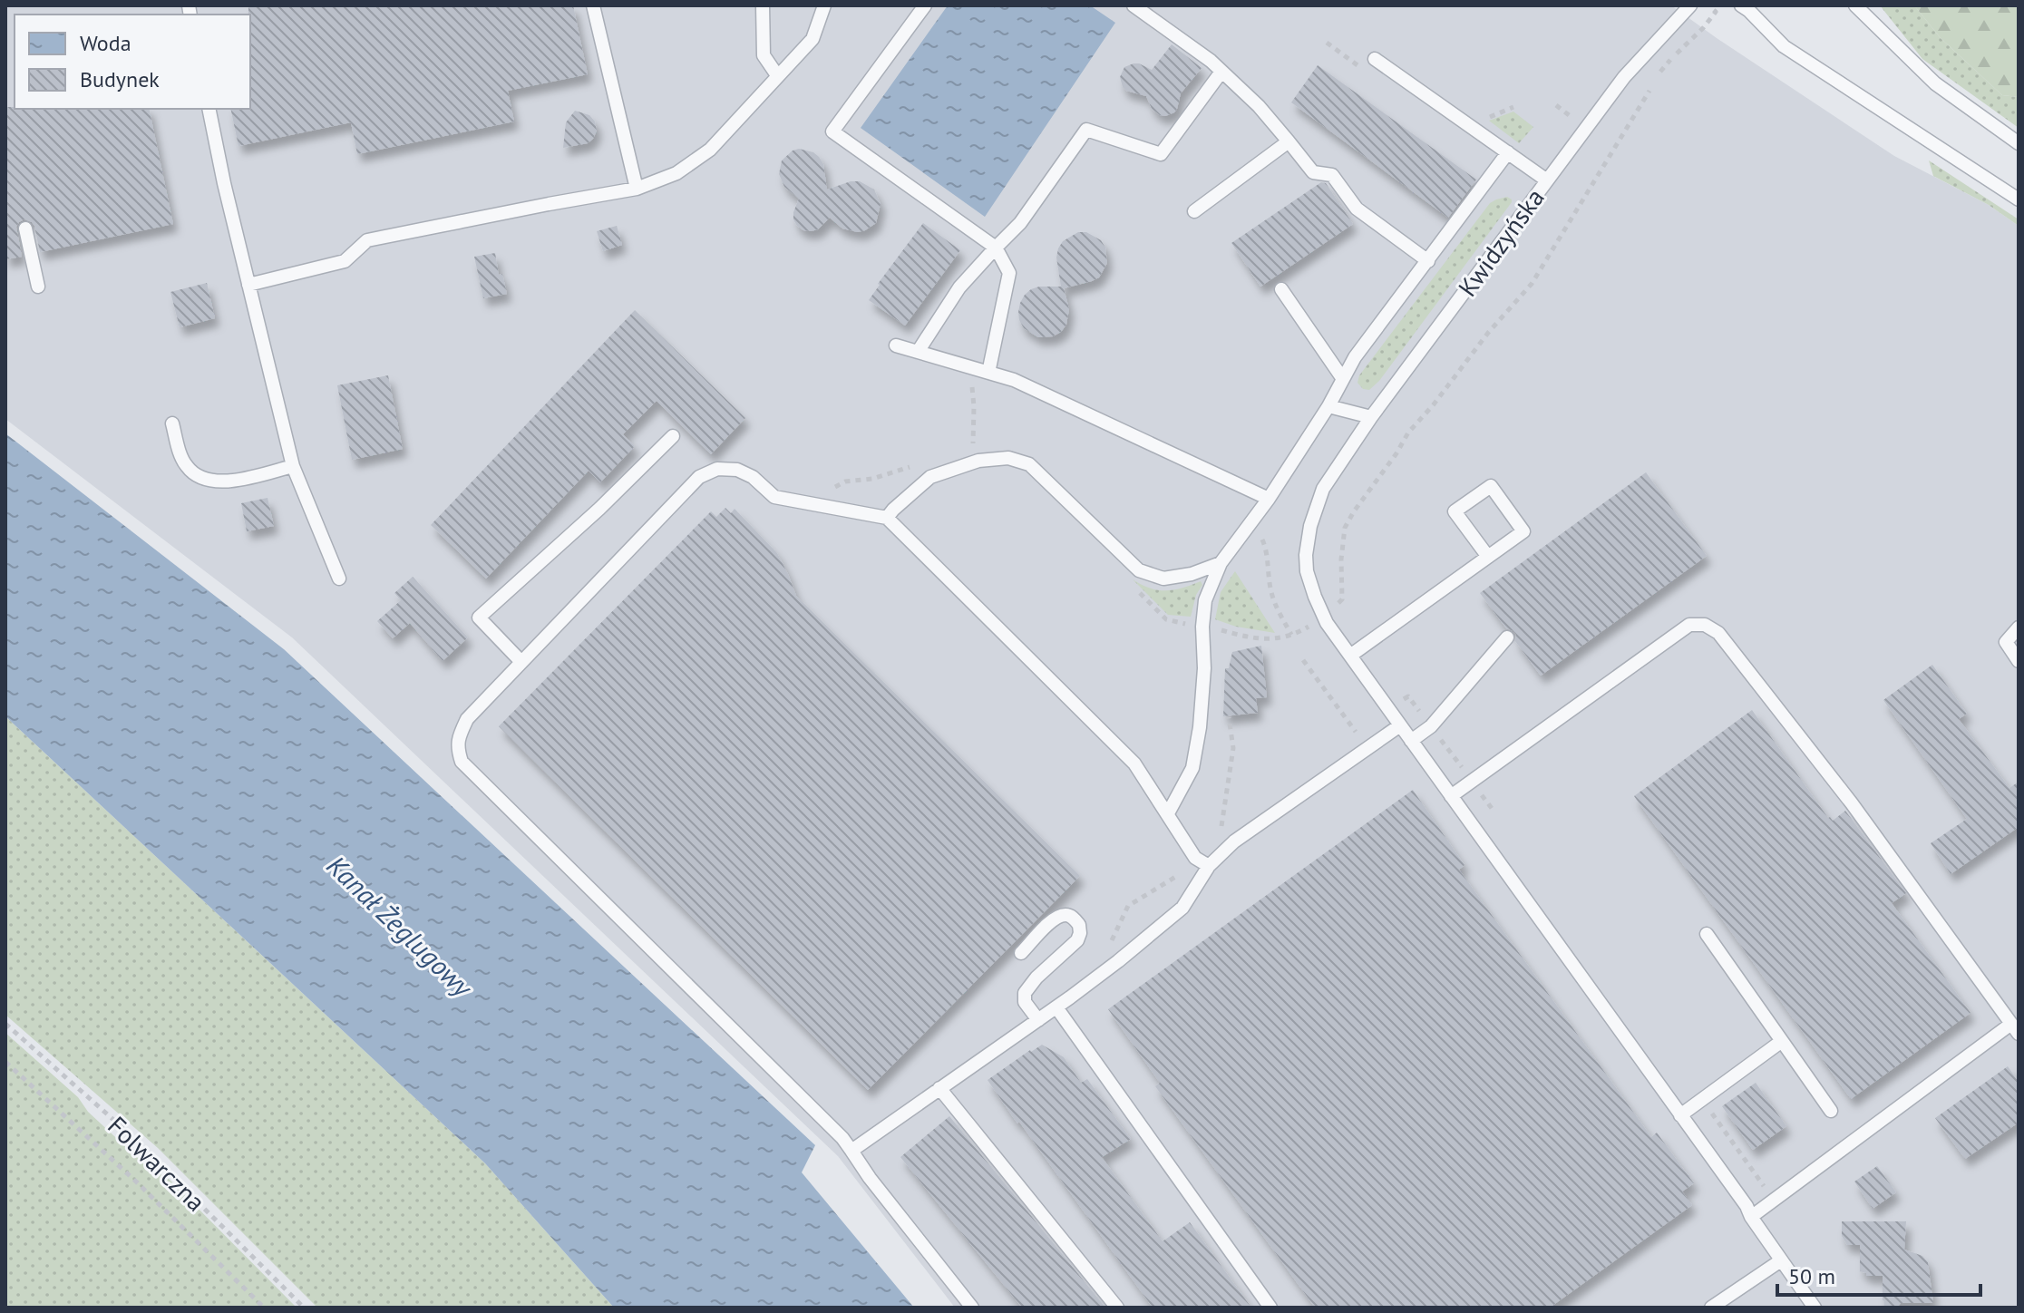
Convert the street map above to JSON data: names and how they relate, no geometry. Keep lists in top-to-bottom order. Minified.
{"streets":{"lane":["Kwidzyńska"],"path":["Folwarczna"]},"water":["Kanał Żeglugowy"],"legend":["Woda","Budynek"],"scale_bar":"50 m"}
